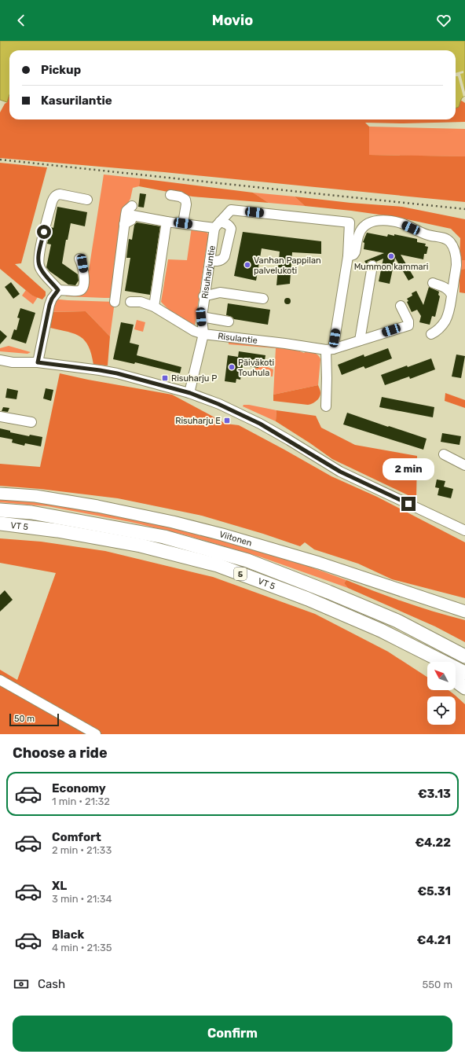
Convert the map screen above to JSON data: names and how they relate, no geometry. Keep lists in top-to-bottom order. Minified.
{"streets":{"highway":["VT 5","5"],"main road":["Viitonen"],"street":["Risuharjuntie","Risulantie"]},"crossings":[["Risuharjuntie","Risulantie"]],"places":{"other":["Mummon kammari","Vanhan Pappilan palvelukoti","Päiväkoti Touhula"],"transit":["Risuharju P","Risuharju E"]},"scale_bar":"50 m","north":"top left","page":{"header":"Movio","banner":["Pickup","Kasurilantie"],"bubble":"2 min","scale":"50 m","heading":"Choose a ride","list":[{"name":"Economy","note":"1 min · 21:32","value":"€3.13"},{"name":"Comfort","note":"2 min · 21:33","value":"€4.22"},{"name":"XL","note":"3 min · 21:34","value":"€5.31"},{"name":"Black","note":"4 min · 21:35","value":"€4.21"}],"pay":["Cash","550 m"],"buttons":"Confirm"}}
